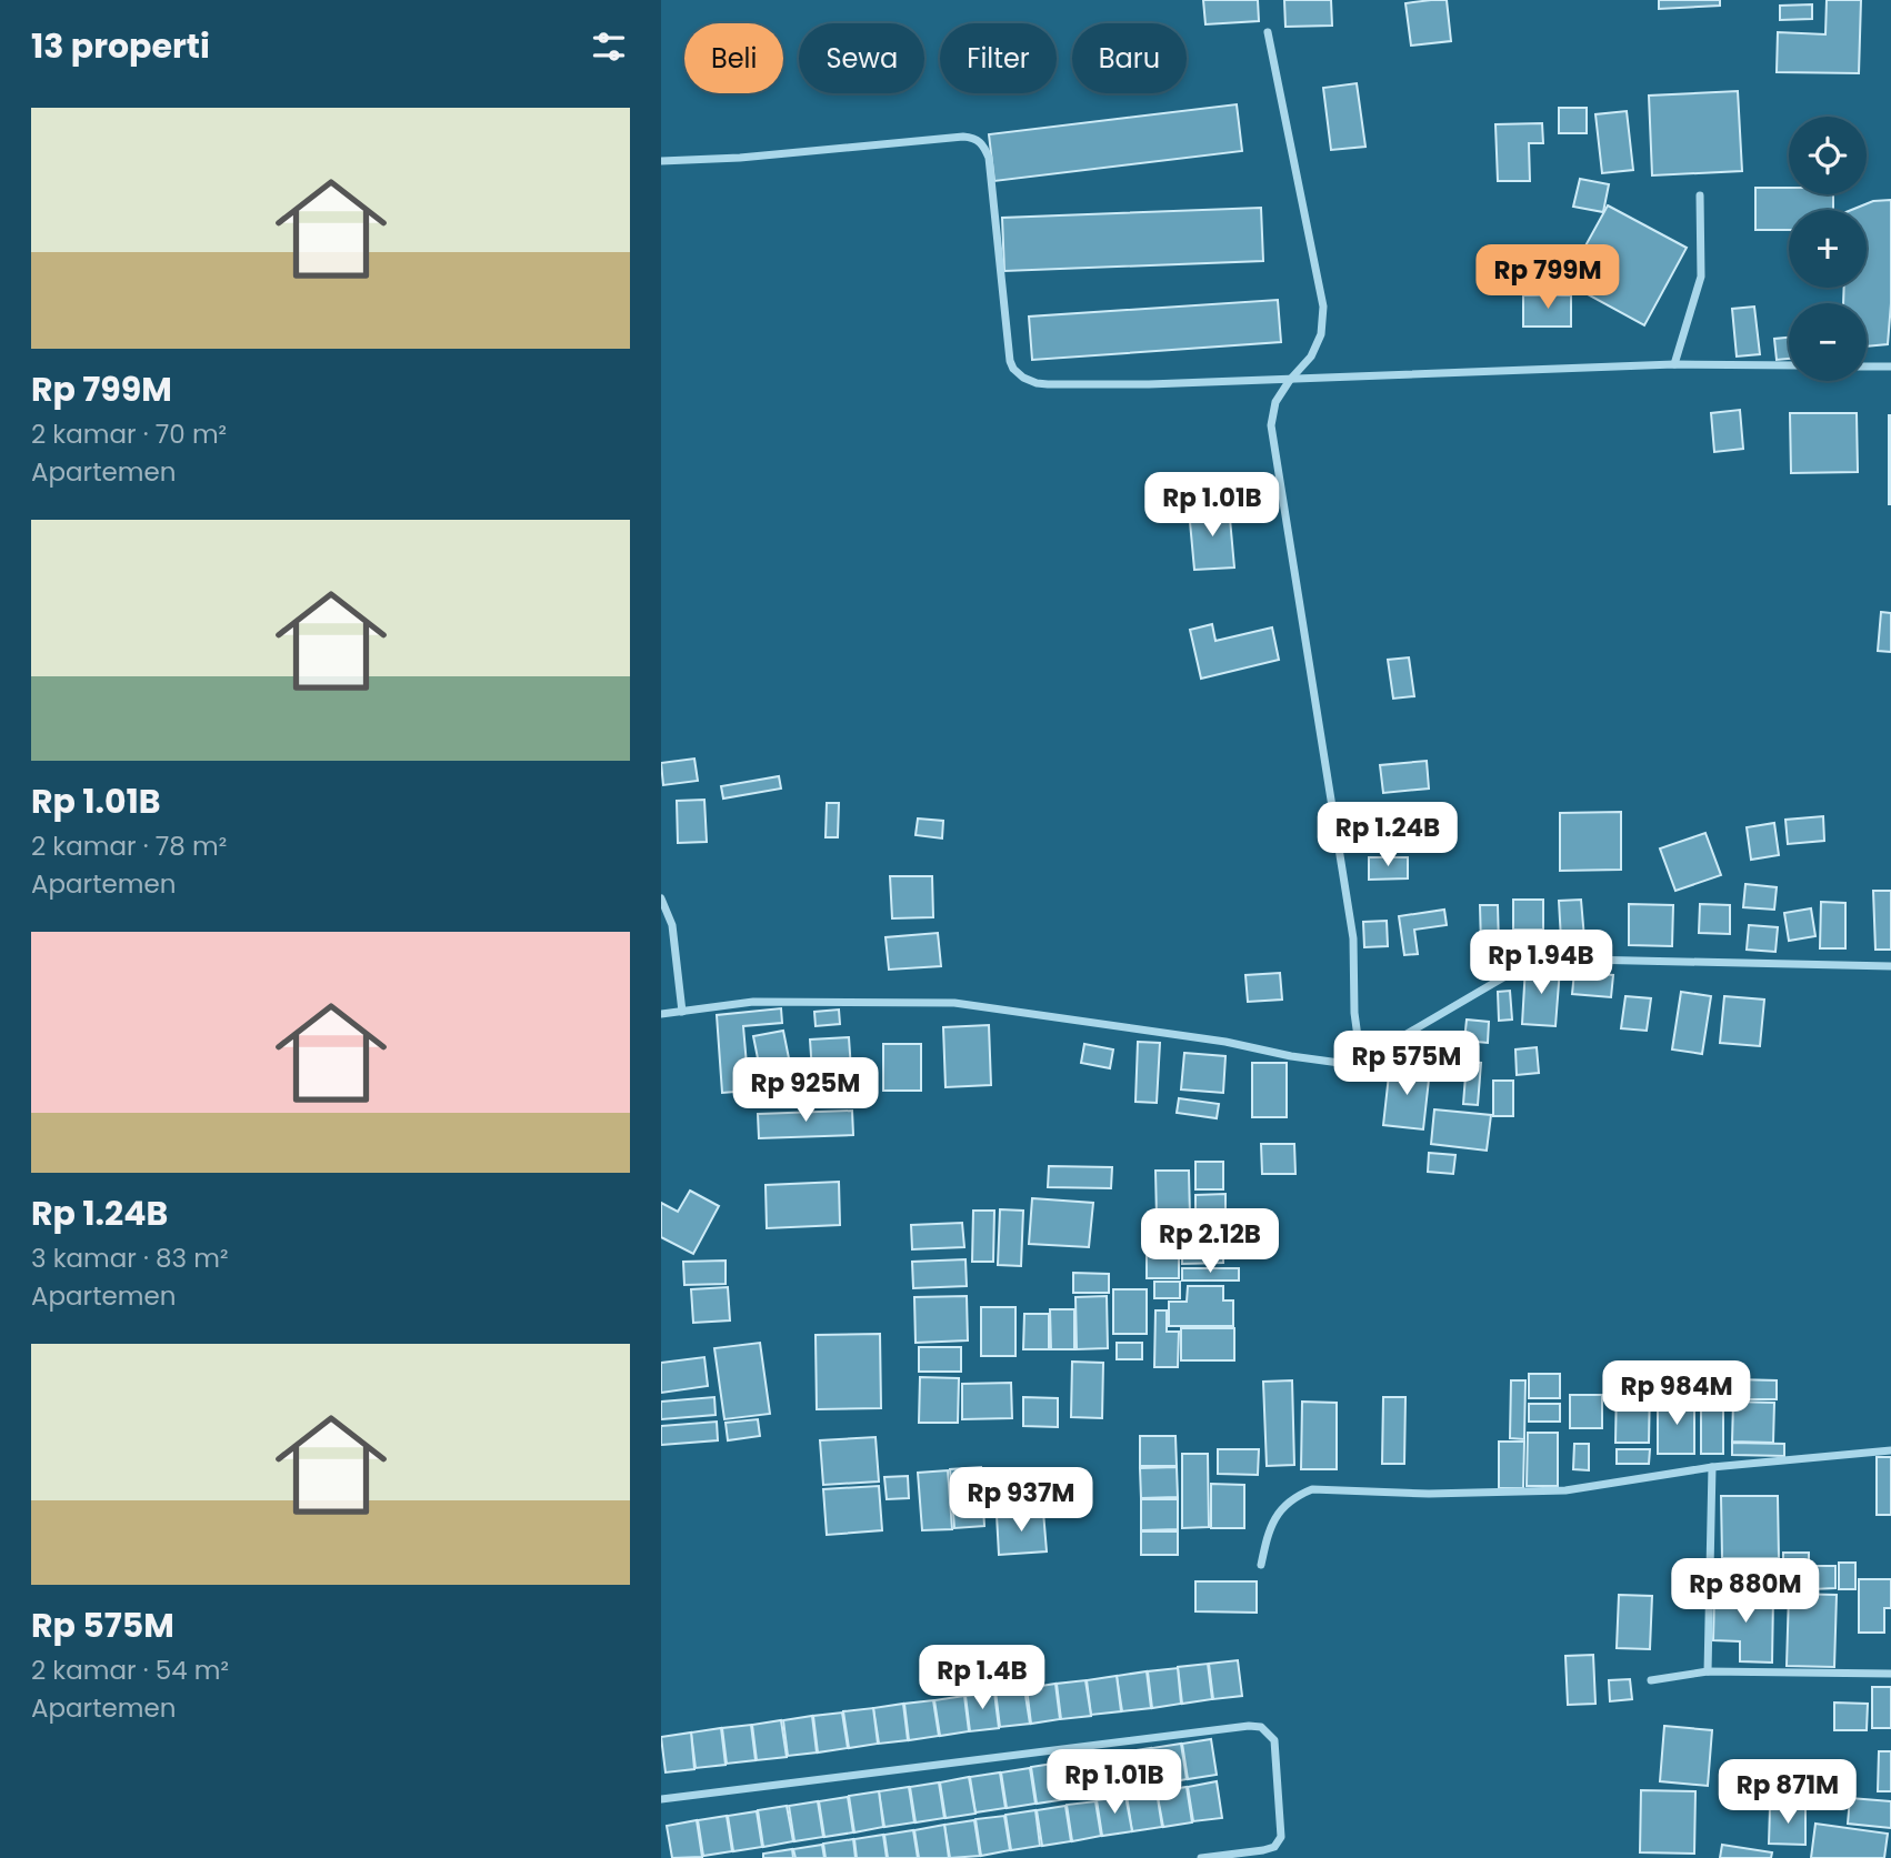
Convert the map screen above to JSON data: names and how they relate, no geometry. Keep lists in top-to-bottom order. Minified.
{"page":{"heading":"13 properti","chip":["Beli","Sewa","Filter","Baru"],"list":[{"name":"Rp 799M","note":"2 kamar · 70 m² · Apartemen"},{"name":"Rp 1.01B","note":"2 kamar · 78 m² · Apartemen"},{"name":"Rp 1.24B","note":"3 kamar · 83 m² · Apartemen"},{"name":"Rp 575M","note":"2 kamar · 54 m² · Apartemen"}],"map_buttons":["+","−"],"price":["Rp 799M","Rp 1.01B","Rp 1.24B","Rp 1.94B","Rp 575M","Rp 925M","Rp 2.12B","Rp 984M","Rp 937M","Rp 880M","Rp 1.4B","Rp 1.01B","Rp 871M"]}}
